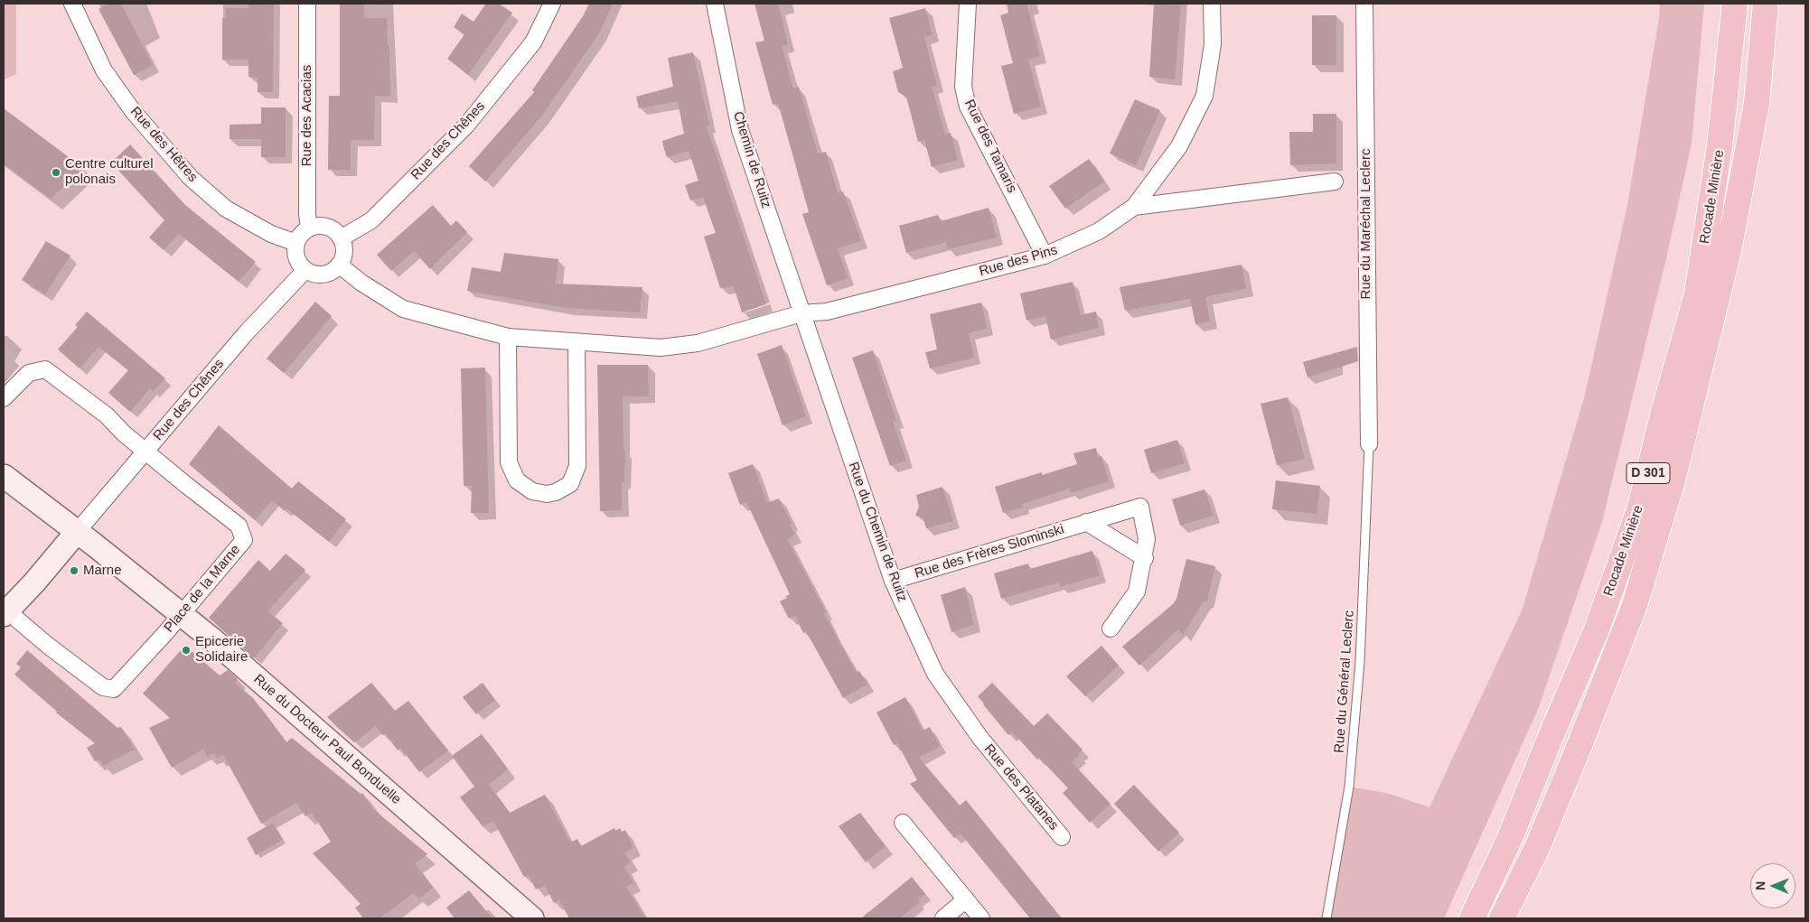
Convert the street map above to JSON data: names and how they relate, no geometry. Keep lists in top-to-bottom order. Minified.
{"streets":{"highway":["Rocade Minière","D 301"],"street":["Rue des Acacias","Rue des Chênes","Rue des Hêtres","Rue des Tamaris","Chemin de Ruitz","Rue du Maréchal Leclerc","Rue des Pins","Rue du Chemin de Ruitz","Rue des Frères Slominski","Place de la Marne","Rue du Docteur Paul Bonduelle","Rue des Platanes"],"lane":["Rue du Général Leclerc"]},"crossings":[["Rue des Acacias","Rue des Chênes"],["Rue des Acacias","Rue des Hêtres"],["Rue des Acacias","Rue des Pins"],["Rue des Chênes","Rue des Hêtres"],["Rue des Chênes","Rue des Pins"],["Rue des Chênes","Place de la Marne"],["Rue des Chênes","Rue du Docteur Paul Bonduelle"],["Rue des Hêtres","Rue des Pins"],["Rue des Tamaris","Rue des Pins"],["Chemin de Ruitz","Rue des Pins"],["Chemin de Ruitz","Rue du Chemin de Ruitz"],["Rue du Maréchal Leclerc","Rue du Général Leclerc"],["Rue des Pins","Rue du Chemin de Ruitz"],["Rue du Chemin de Ruitz","Rue des Frères Slominski"],["Rue du Chemin de Ruitz","Rue des Platanes"],["Place de la Marne","Rue du Docteur Paul Bonduelle"]],"places":["Centre culturel polonais","Marne","Epicerie Solidaire"],"north":"left"}
